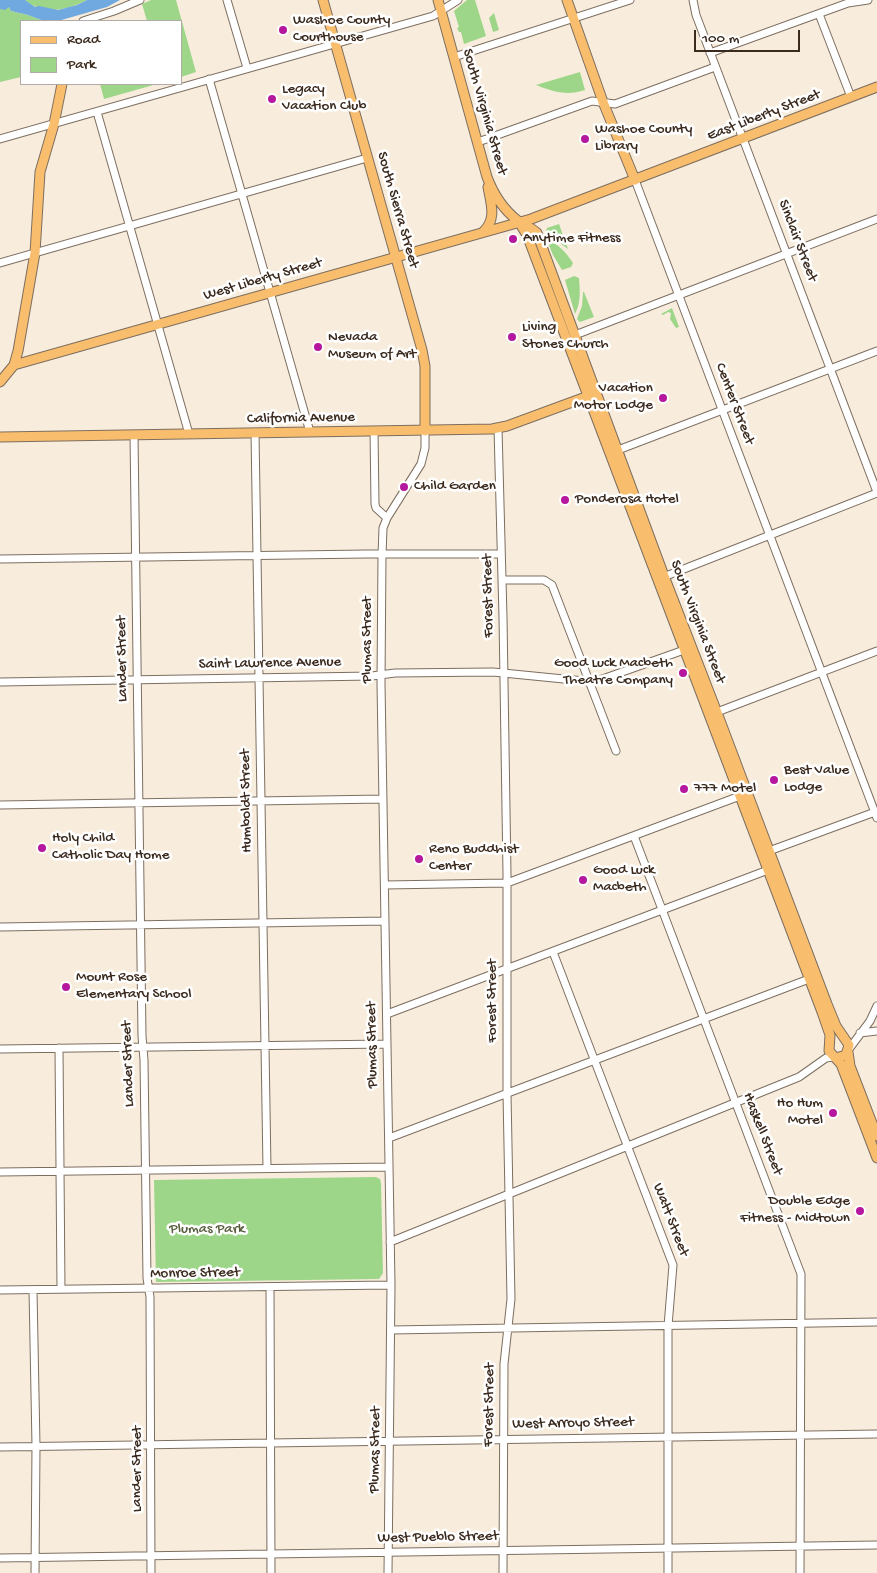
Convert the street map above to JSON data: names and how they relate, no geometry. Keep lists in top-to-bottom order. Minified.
{"streets":{"main road":["South Virginia Street","East Liberty Street","South Sierra Street","West Liberty Street","Center Street","California Avenue"],"street":["Sinclair Street","Forest Street","Plumas Street","Lander Street","Saint Lawrence Avenue","Humboldt Street","Haskell Street","Watt Street","Monroe Street","West Arroyo Street","West Pueblo Street"]},"crossings":[["South Virginia Street","East Liberty Street"],["South Virginia Street","West Liberty Street"],["South Virginia Street","California Avenue"],["South Virginia Street","Saint Lawrence Avenue"],["East Liberty Street","Sinclair Street"],["East Liberty Street","West Liberty Street"],["East Liberty Street","Center Street"],["South Sierra Street","West Liberty Street"],["South Sierra Street","California Avenue"],["South Sierra Street","Plumas Street"],["California Avenue","Forest Street"],["California Avenue","Plumas Street"],["California Avenue","Lander Street"],["California Avenue","Humboldt Street"],["Forest Street","Saint Lawrence Avenue"],["Forest Street","West Arroyo Street"],["Forest Street","West Pueblo Street"],["Plumas Street","Saint Lawrence Avenue"],["Plumas Street","Monroe Street"],["Plumas Street","West Arroyo Street"],["Plumas Street","West Pueblo Street"],["Lander Street","Saint Lawrence Avenue"],["Lander Street","Monroe Street"],["Lander Street","West Arroyo Street"],["Lander Street","West Pueblo Street"],["Saint Lawrence Avenue","Humboldt Street"],["Haskell Street","West Arroyo Street"],["Haskell Street","West Pueblo Street"],["Watt Street","West Arroyo Street"],["Watt Street","West Pueblo Street"]],"parks":["Plumas Park"],"places":["Washoe County Courthouse","Legacy Vacation Club","Washoe County Library","Anytime Fitness","Living Stones Church","Nevada Museum of Art","Vacation Motor Lodge","Child Garden","Ponderosa Hotel","Good Luck Macbeth Theatre Company","Best Value Lodge","777 Motel","Holy Child Catholic Day Home","Reno Buddhist Center","Good Luck Macbeth","Mount Rose Elementary School","Ho Hum Motel","Double Edge Fitness - Midtown"],"legend":["Road","Park"],"scale_bar":"100 m"}
